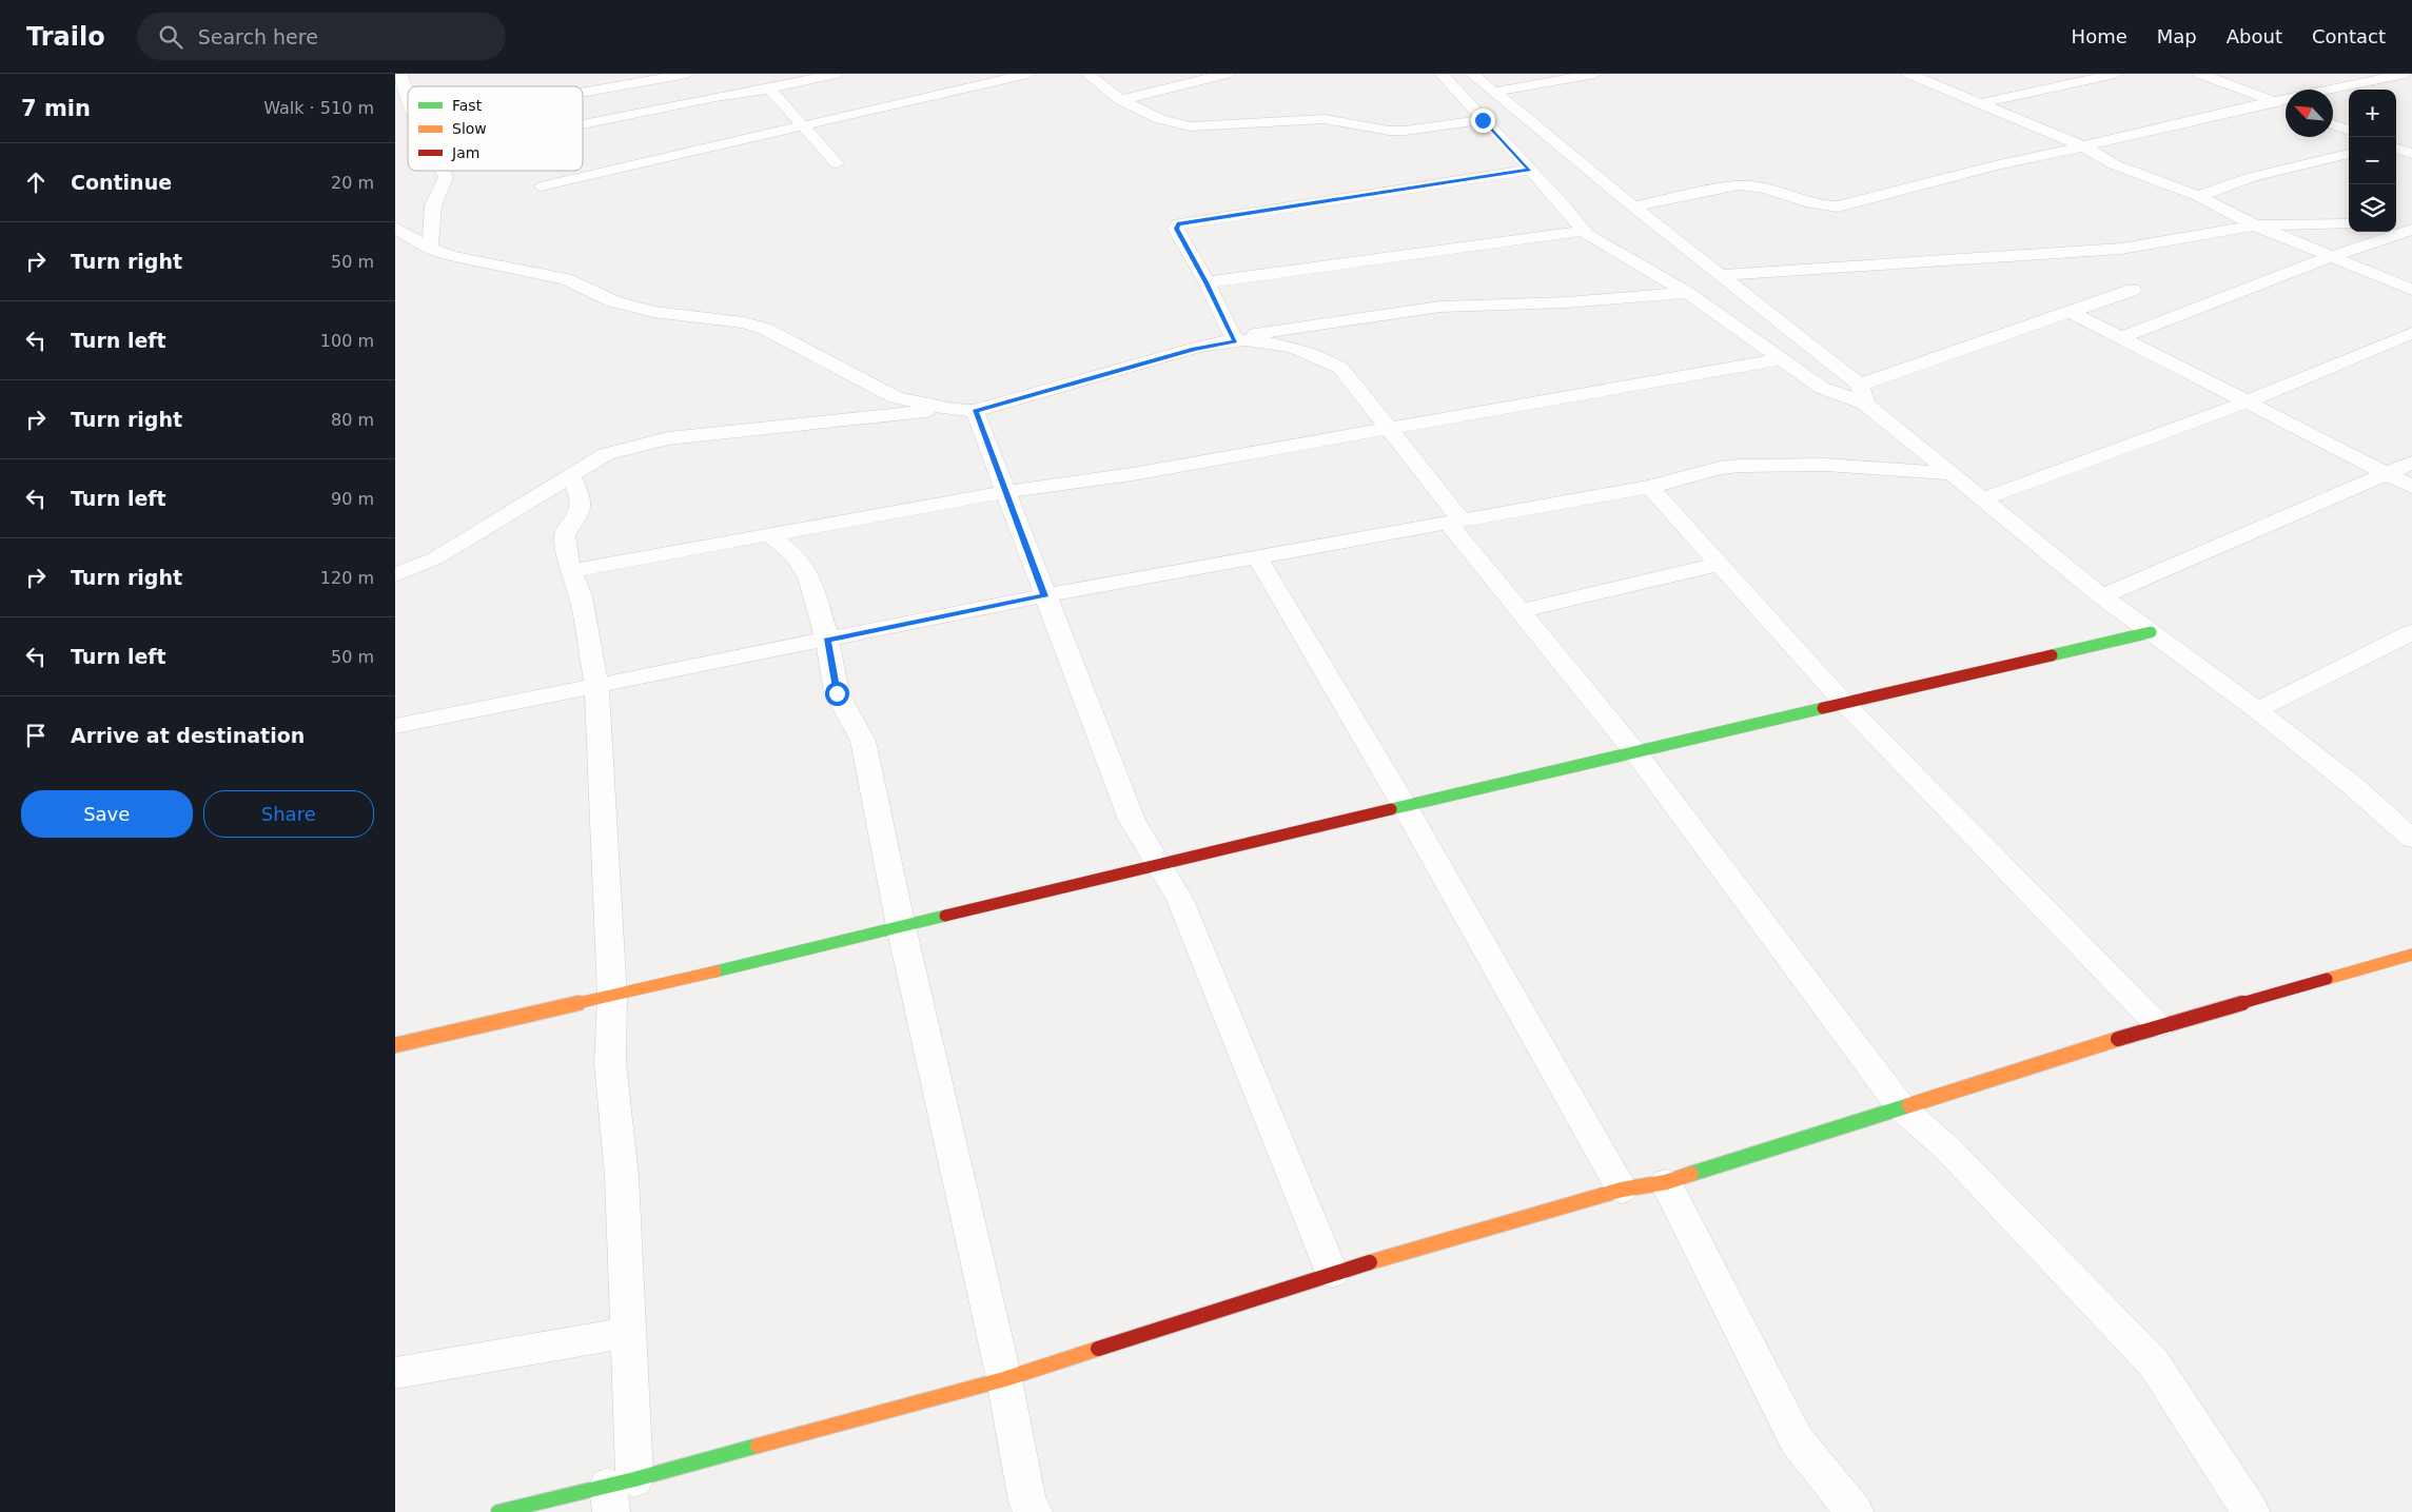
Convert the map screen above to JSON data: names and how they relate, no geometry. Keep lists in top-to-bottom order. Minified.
{"legend":["Fast","Slow","Jam"],"north":"top left","page":{"header":"Trailo","search":"Search here","nav":["Home","Map","About","Contact"],"heading":["7 min","Walk · 510 m"],"map_buttons":["+","−"],"list":[["Continue","20 m"],["Turn right","50 m"],["Turn left","100 m"],["Turn right","80 m"],["Turn left","90 m"],["Turn right","120 m"],["Turn left","50 m"],"Arrive at destination"],"buttons":["Save","Share"]}}
